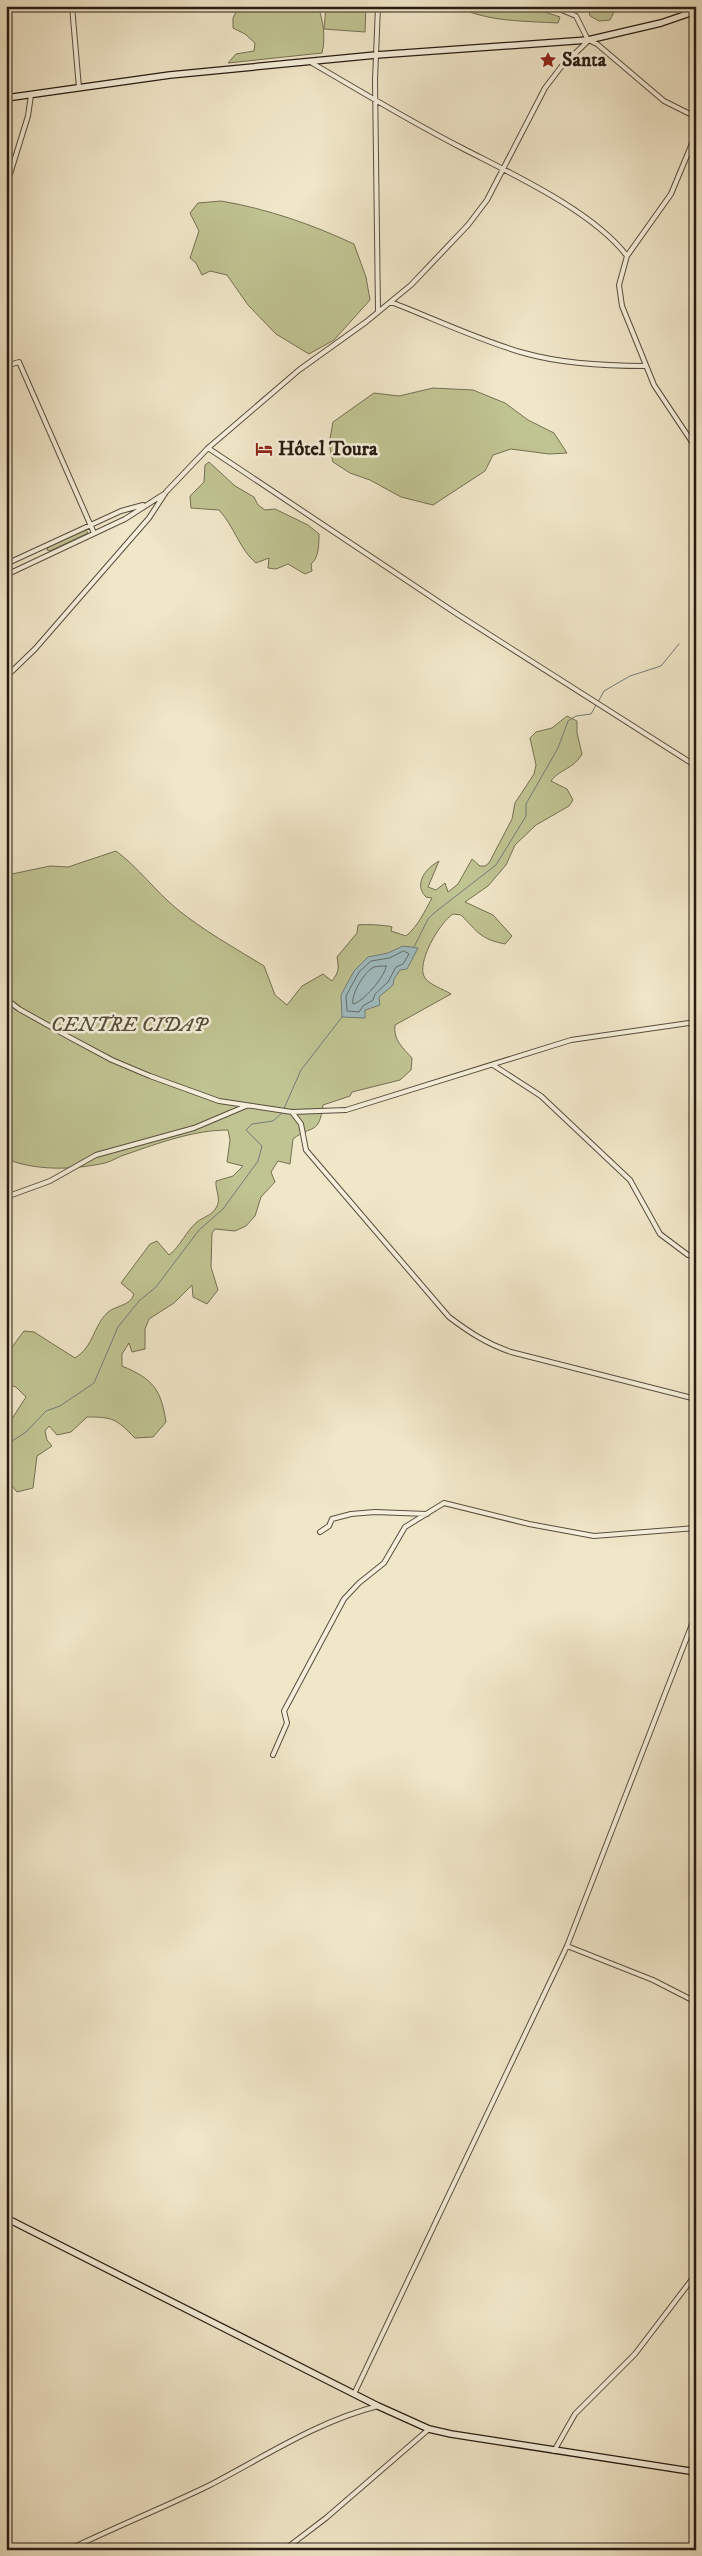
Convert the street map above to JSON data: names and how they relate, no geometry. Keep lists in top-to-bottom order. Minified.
{"parks":["CENTRE CIDAP"],"places":{"place":["Santa"],"hotel":["Hôtel Toura"]}}
